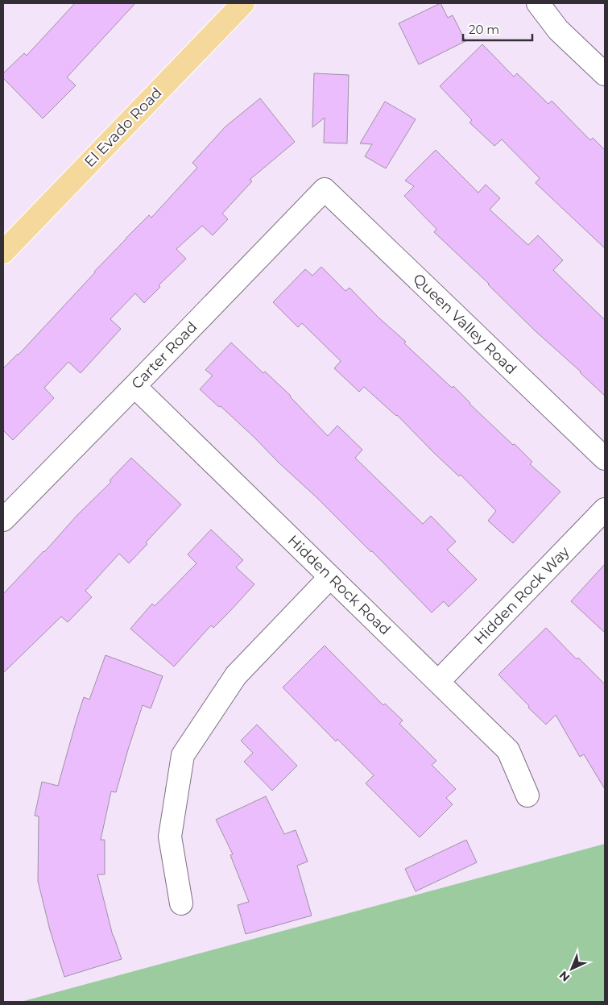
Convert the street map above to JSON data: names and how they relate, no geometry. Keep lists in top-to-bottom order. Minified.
{"streets":{"main road":["El Evado Road"],"street":["Queen Valley Road","Carter Road","Hidden Rock Road","Hidden Rock Way"]},"crossings":[["Queen Valley Road","Carter Road"],["Carter Road","Hidden Rock Road"],["Hidden Rock Road","Hidden Rock Way"]],"scale_bar":"20 m","north":"bottom left"}
